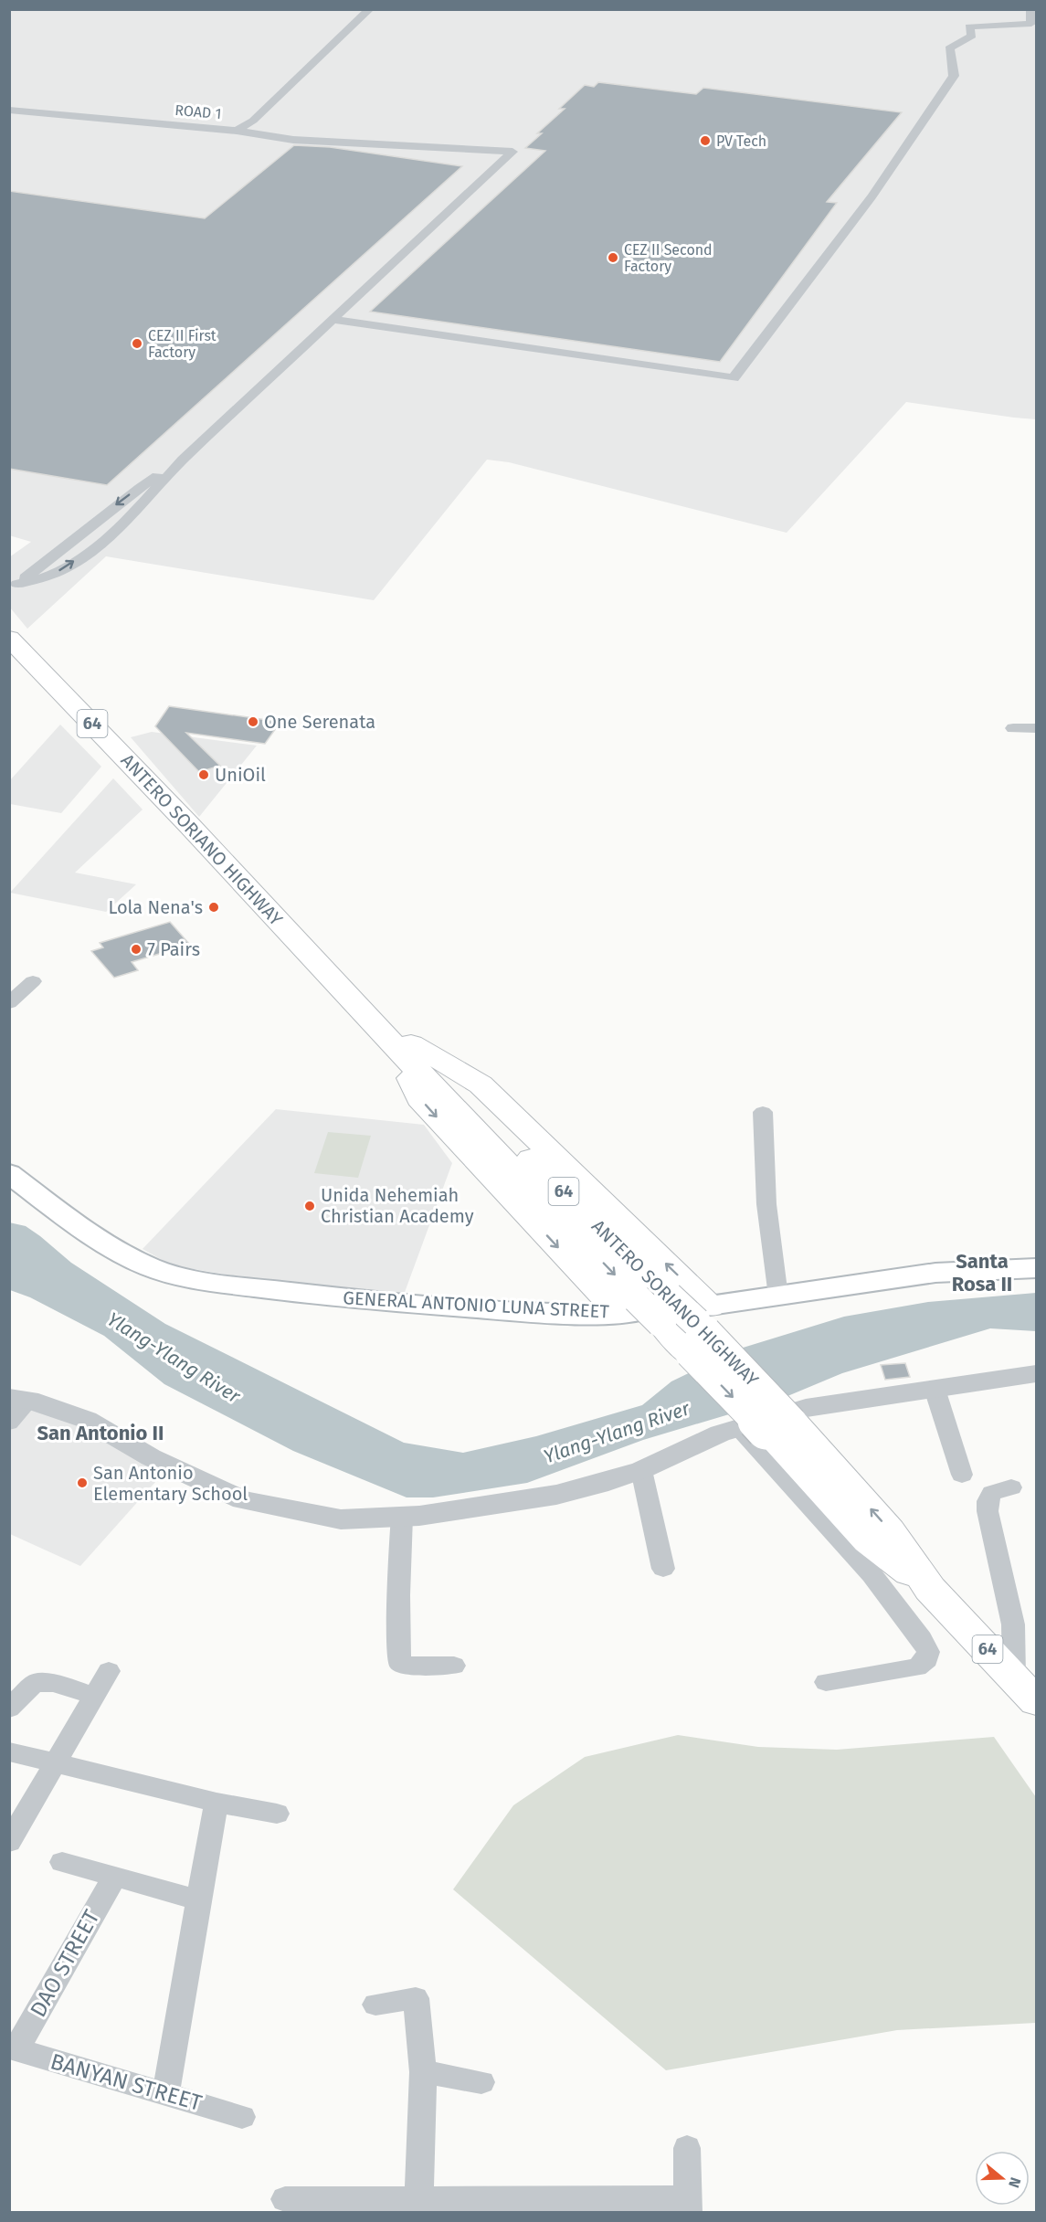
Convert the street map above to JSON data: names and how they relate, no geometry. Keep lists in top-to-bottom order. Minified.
{"streets":{"main road":["64","ANTERO SORIANO HIGHWAY","GENERAL ANTONIO LUNA STREET"],"street":["ROAD 1","DAO STREET","BANYAN STREET"]},"crossings":[["ANTERO SORIANO HIGHWAY","GENERAL ANTONIO LUNA STREET"],["DAO STREET","BANYAN STREET"]],"districts":["Santa Rosa II","San Antonio II"],"water":["Ylang-Ylang River"],"places":["PV Tech","CEZ II Second Factory","CEZ II First Factory","One Serenata","UniOil","Lola Nena's","7 Pairs","Unida Nehemiah Christian Academy","San Antonio Elementary School"],"north":"right"}
